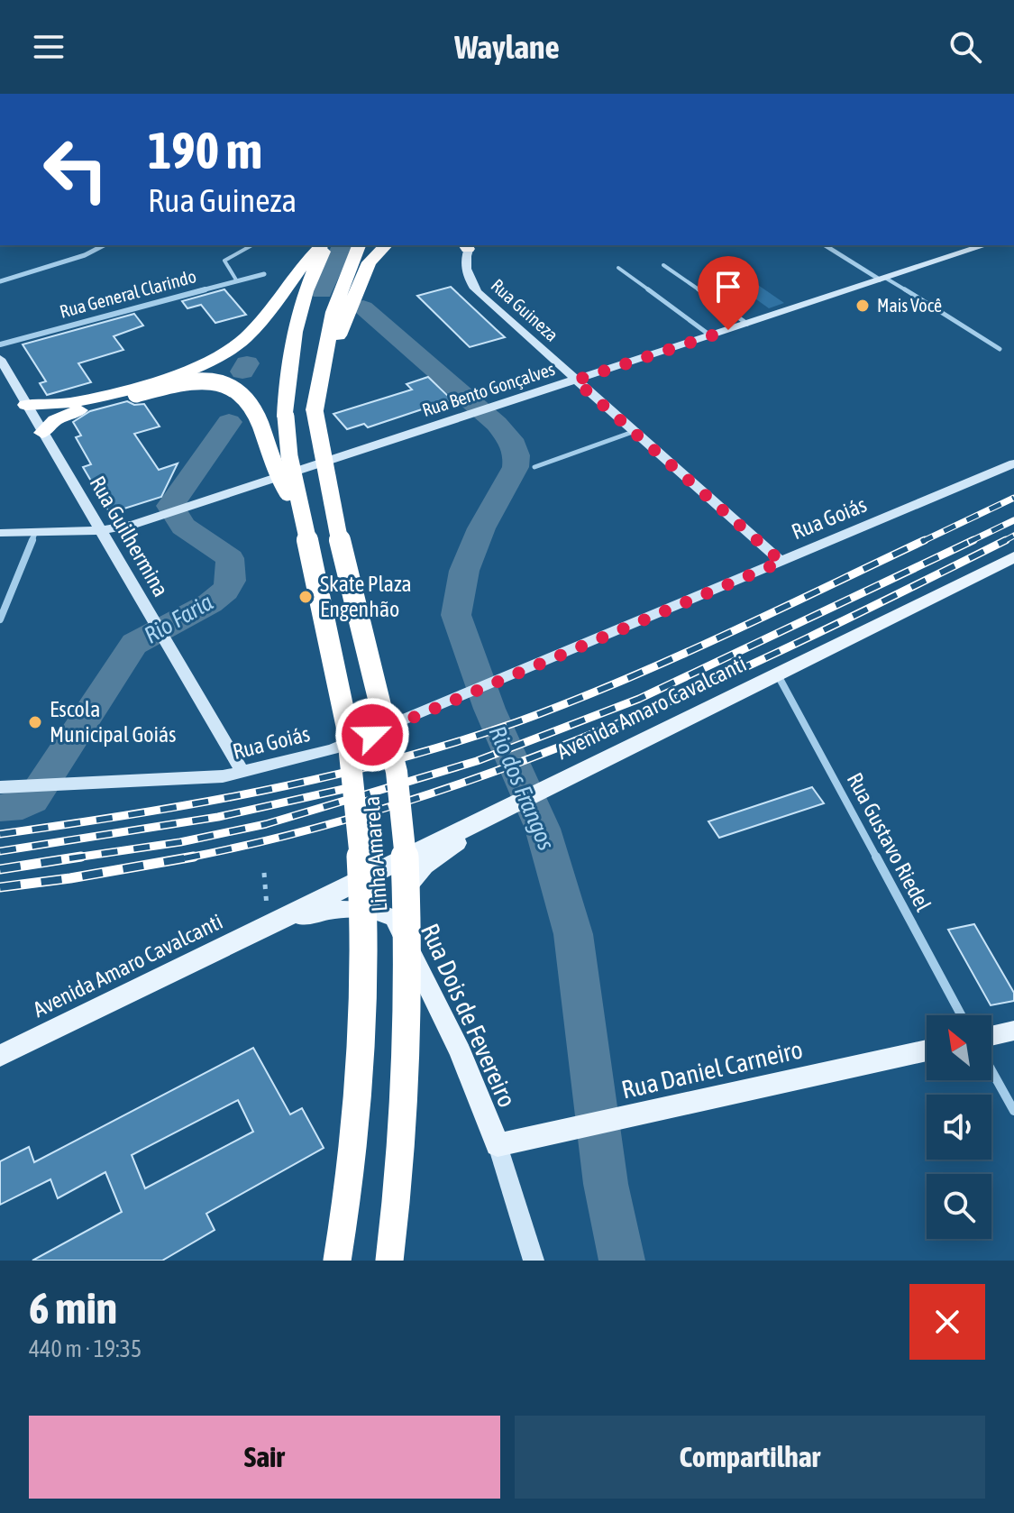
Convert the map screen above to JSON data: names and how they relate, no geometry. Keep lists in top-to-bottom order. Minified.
{"streets":{"highway":["Linha Amarela"],"main road":["Avenida Amaro Cavalcanti","Rua Dois de Fevereiro","Rua Daniel Carneiro"],"street":["Rua General Clarindo","Rua Guineza","Rua Bento Gonçalves","Rua Goiás","Rua Guilhermina","Rua Gustavo Riedel"]},"crossings":[["Rua Guineza","Rua Bento Gonçalves"],["Rua Guineza","Rua Goiás"],["Rua Bento Gonçalves","Rua Guilhermina"],["Rua Goiás","Rua Guilhermina"],["Avenida Amaro Cavalcanti","Rua Gustavo Riedel"],["Avenida Amaro Cavalcanti","Rua Dois de Fevereiro"],["Rua Dois de Fevereiro","Rua Daniel Carneiro"]],"water":["Rio Faria","Rio dos Frangos"],"places":["Mais Você","Skate Plaza Engenhão","Escola Municipal Goiás"],"north":"top left","page":{"header":"Waylane","turn":["190 m","Rua Guineza"],"heading":["6 min","440 m · 19:35"],"buttons":["Sair","Compartilhar"]}}
